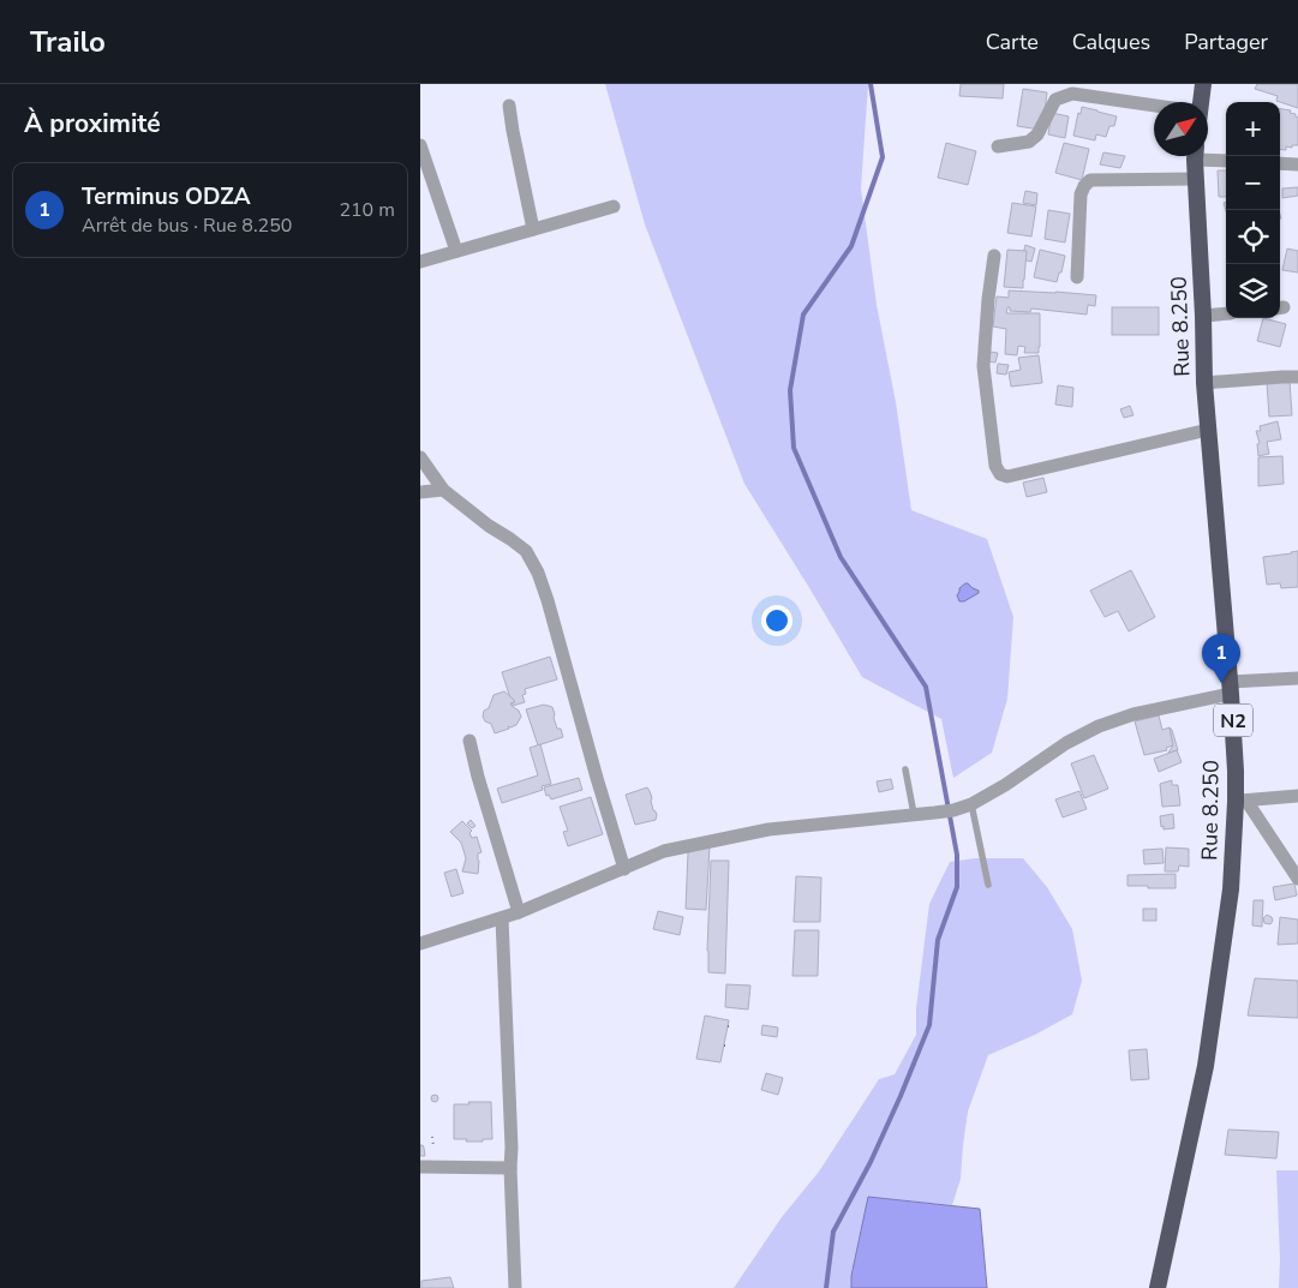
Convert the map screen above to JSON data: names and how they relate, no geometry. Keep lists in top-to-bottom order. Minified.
{"streets":{"highway":["Rue 8.250","N2"]},"north":"top right","page":{"header":"Trailo","nav":["Carte","Calques","Partager"],"heading":"À proximité","map_buttons":["+","−"],"list":[{"mark":"1","name":"Terminus ODZA","note":"Arrêt de bus · Rue 8.250","value":"210 m"}],"pins":"1"}}
